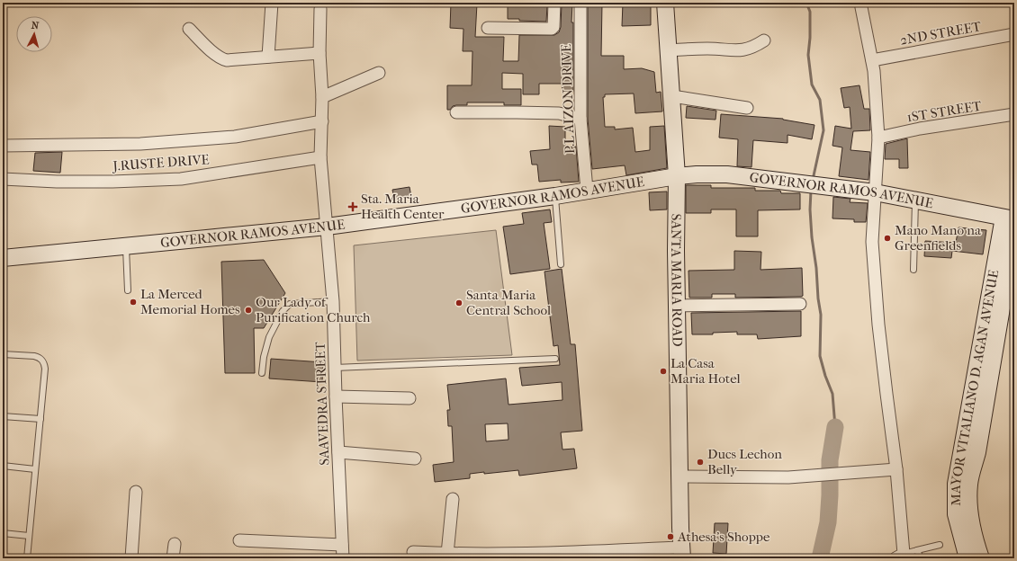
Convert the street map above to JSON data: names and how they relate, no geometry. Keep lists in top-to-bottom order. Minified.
{"streets":{"main road":["GOVERNOR RAMOS AVENUE","SANTA MARIA ROAD","MAYOR VITALIANO D. AGAN AVENUE"],"street":["2ND STREET","P.L AIZON DRIVE","1ST STREET","J.RUSTE DRIVE","SAAVEDRA STREET"]},"crossings":[["P.L AIZON DRIVE","GOVERNOR RAMOS AVENUE"],["J.RUSTE DRIVE","SAAVEDRA STREET"],["GOVERNOR RAMOS AVENUE","SANTA MARIA ROAD"],["GOVERNOR RAMOS AVENUE","MAYOR VITALIANO D. AGAN AVENUE"],["GOVERNOR RAMOS AVENUE","SAAVEDRA STREET"]],"places":{"health":["Sta. Maria Health Center"],"other":["Mano Mano na Greenfields","La Merced Memorial Homes","Santa Maria Central School","Our Lady of Purification Church","La Casa Maria Hotel","Ducs Lechon Belly","Athesa's Shoppe"]},"north":"top"}
